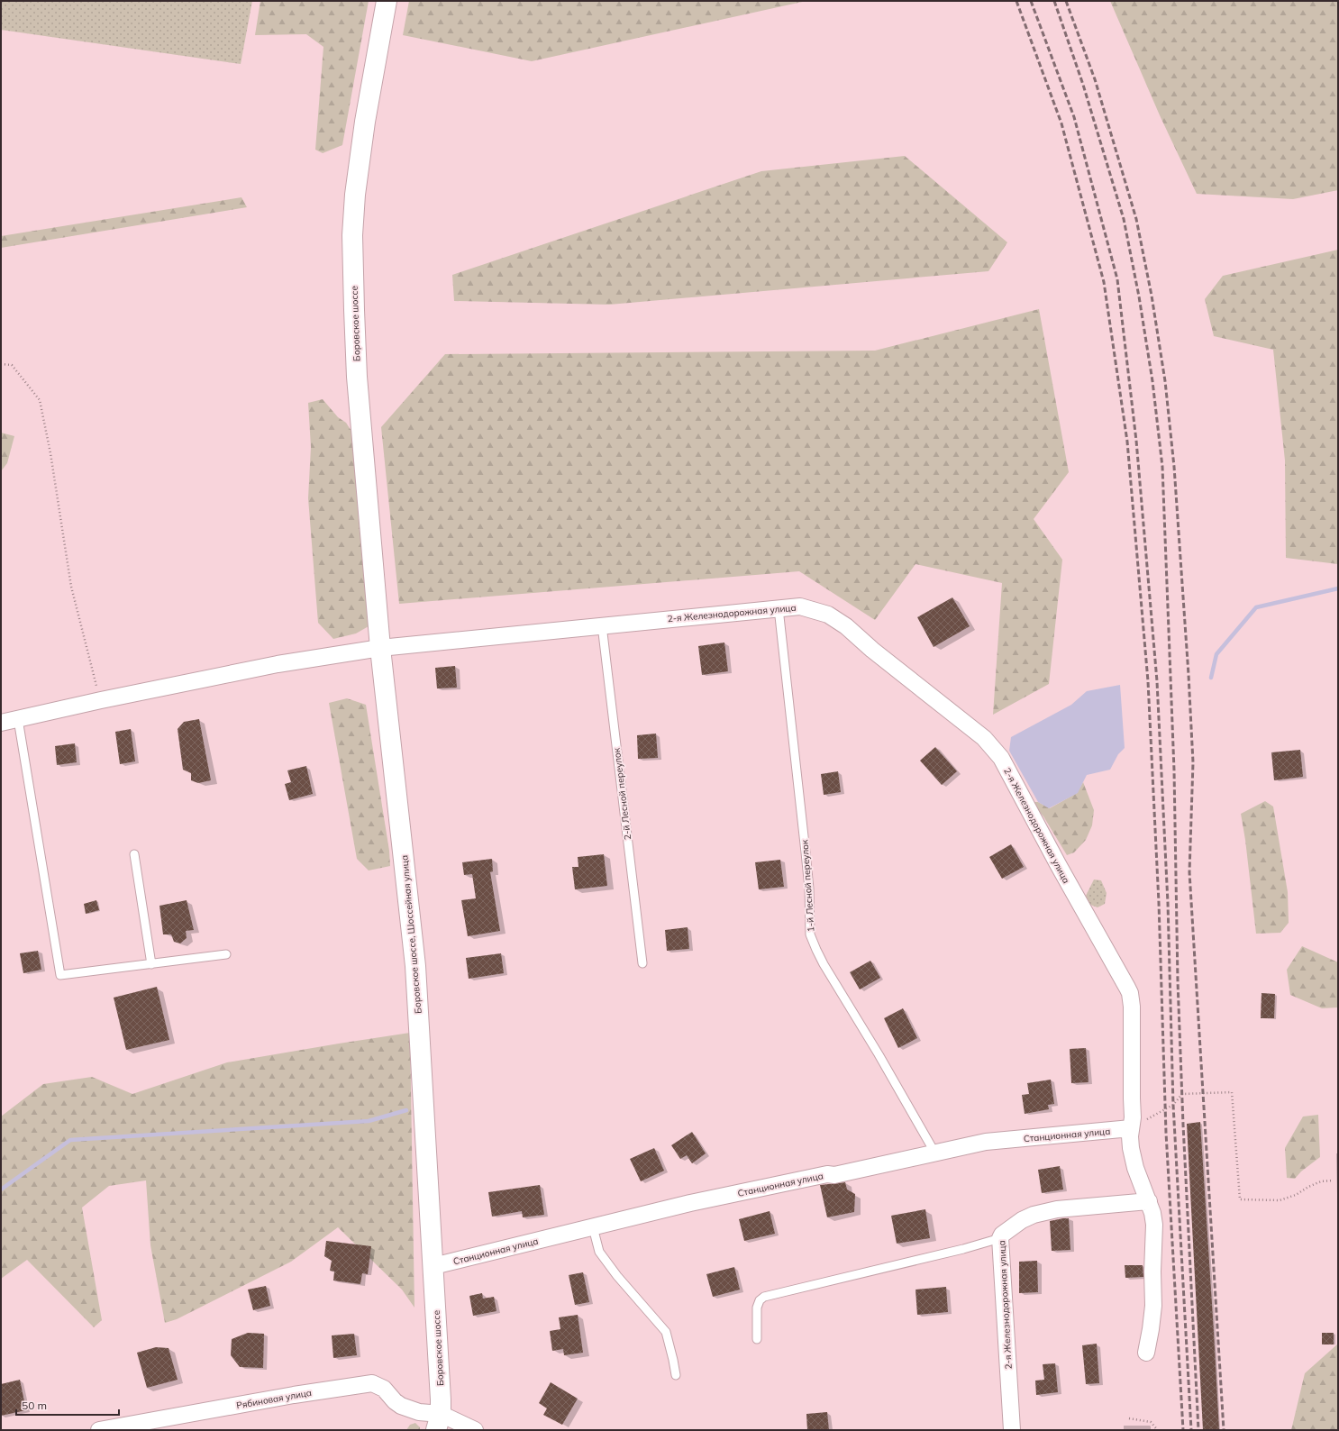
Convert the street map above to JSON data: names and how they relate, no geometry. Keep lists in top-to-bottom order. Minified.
{"streets":{"main road":["Боровское шоссе","Боровское шоссе, Шоссейная улица"],"street":["2-я Железнодорожная улица","Станционная улица","Рябиновая улица"],"lane":["2-й Лесной переулок","1-й Лесной переулок"]},"crossings":[["Боровское шоссе","2-я Железнодорожная улица"],["Боровское шоссе","Боровское шоссе, Шоссейная улица"],["Боровское шоссе","Станционная улица"],["Боровское шоссе","Рябиновая улица"],["2-я Железнодорожная улица","2-й Лесной переулок"],["2-я Железнодорожная улица","1-й Лесной переулок"],["2-я Железнодорожная улица","Боровское шоссе, Шоссейная улица"],["2-я Железнодорожная улица","Станционная улица"],["1-й Лесной переулок","Станционная улица"],["Боровское шоссе, Шоссейная улица","Станционная улица"]],"scale_bar":"50 m"}
